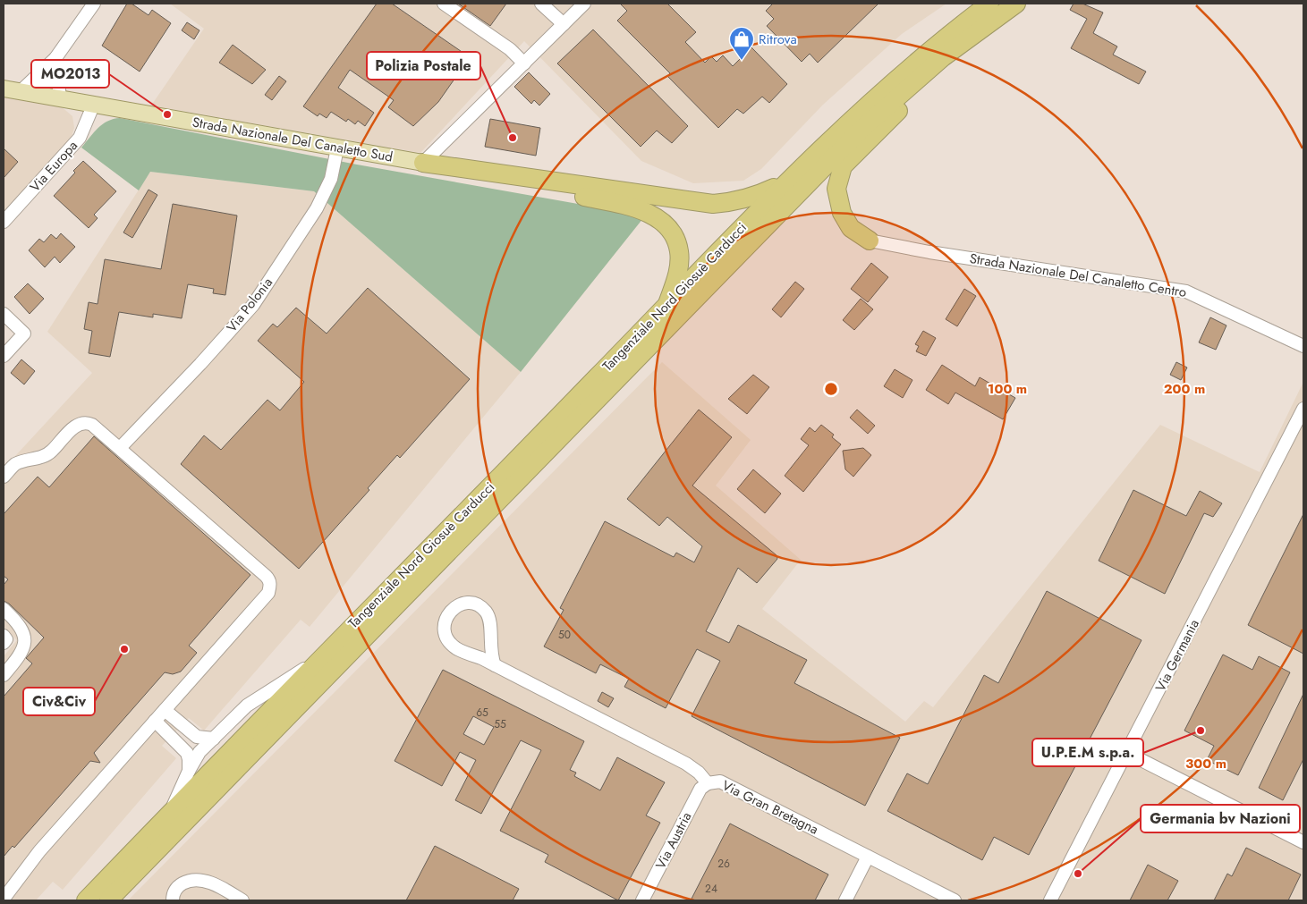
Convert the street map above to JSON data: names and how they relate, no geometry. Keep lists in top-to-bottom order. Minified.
{"streets":{"highway":["Tangenziale Nord Giosuè Carducci"],"main road":["Strada Nazionale Del Canaletto Sud"],"street":["Via Europa","Strada Nazionale Del Canaletto Centro","Via Polonia","Via Germania","Via Gran Bretagna","Via Austria"]},"crossings":[["Strada Nazionale Del Canaletto Sud","Via Europa"],["Strada Nazionale Del Canaletto Sud","Via Polonia"],["Via Gran Bretagna","Via Austria"]],"places":{"shop":["Ritrova"],"other":["MO2013","Polizia Postale","Civ&Civ","U.P.E.M s.p.a.","Germania bv Nazioni"]},"house_numbers":["50","65","55","26","24"],"rings":["100 m","200 m","300 m"]}
